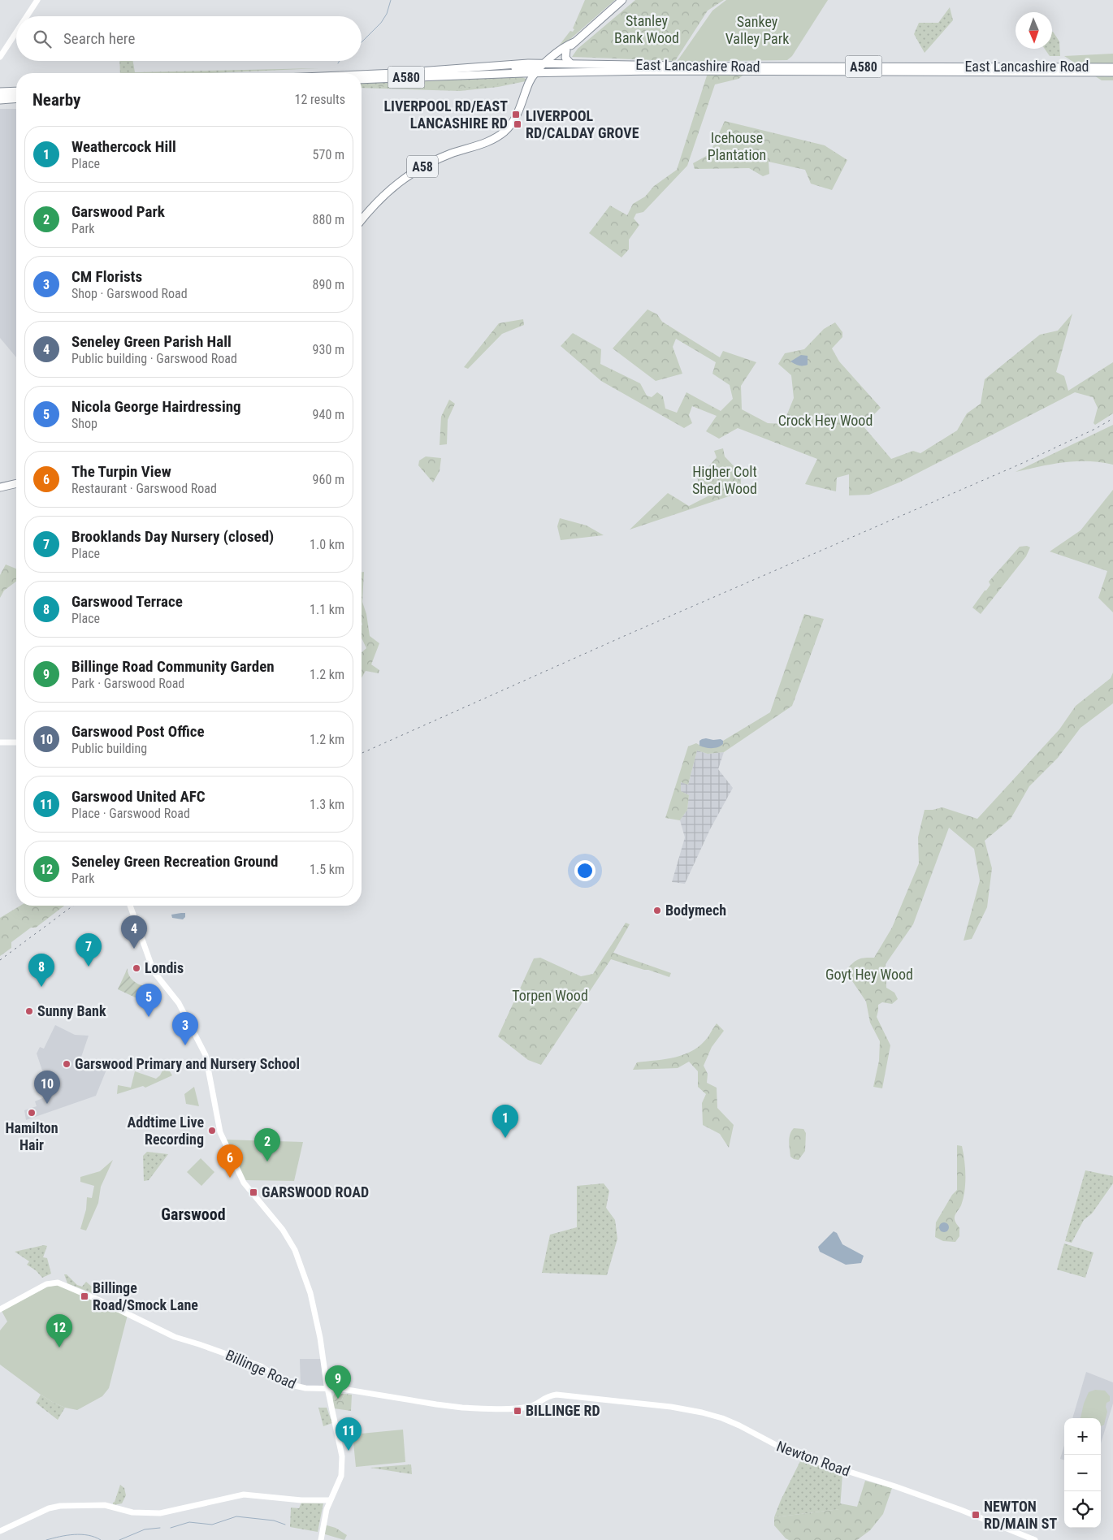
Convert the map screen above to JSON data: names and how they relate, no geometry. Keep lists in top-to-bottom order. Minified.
{"streets":{"highway":["East Lancashire Road","A580","A58"],"street":["Billinge Road","Newton Road"]},"crossings":[["East Lancashire Road","A58"],["Billinge Road","Newton Road"]],"districts":["Garswood"],"parks":["Stanley Bank Wood","Sankey Valley Park","Icehouse Plantation","Crock Hey Wood","Higher Colt Shed Wood","Goyt Hey Wood","Torpen Wood"],"places":{"transit":["LIVERPOOL RD/EAST LANCASHIRE RD","LIVERPOOL RD/CALDAY GROVE","GARSWOOD ROAD","Billinge Road/Smock Lane","BILLINGE RD","NEWTON RD/MAIN ST"],"other":["Bodymech","Londis","Sunny Bank","Garswood Primary and Nursery School","Hamilton Hair","Addtime Live Recording"]},"north":"bottom","page":{"search":"Search here","heading":["Nearby","12 results"],"list":[{"mark":"1","name":"Weathercock Hill","note":"Place","value":"570 m"},{"mark":"2","name":"Garswood Park","note":"Park","value":"880 m"},{"mark":"3","name":"CM Florists","note":"Shop · Garswood Road","value":"890 m"},{"mark":"4","name":"Seneley Green Parish Hall","note":"Public building · Garswood Road","value":"930 m"},{"mark":"5","name":"Nicola George Hairdressing","note":"Shop","value":"940 m"},{"mark":"6","name":"The Turpin View","note":"Restaurant · Garswood Road","value":"960 m"},{"mark":"7","name":"Brooklands Day Nursery (closed)","note":"Place","value":"1.0 km"},{"mark":"8","name":"Garswood Terrace","note":"Place","value":"1.1 km"},{"mark":"9","name":"Billinge Road Community Garden","note":"Park · Garswood Road","value":"1.2 km"},{"mark":"10","name":"Garswood Post Office","note":"Public building","value":"1.2 km"},{"mark":"11","name":"Garswood United AFC","note":"Place · Garswood Road","value":"1.3 km"},{"mark":"12","name":"Seneley Green Recreation Ground","note":"Park","value":"1.5 km"}],"pins":["4","7","8","5","3","10","1","2","6","12","9","11"],"map_buttons":["+","−"]}}
